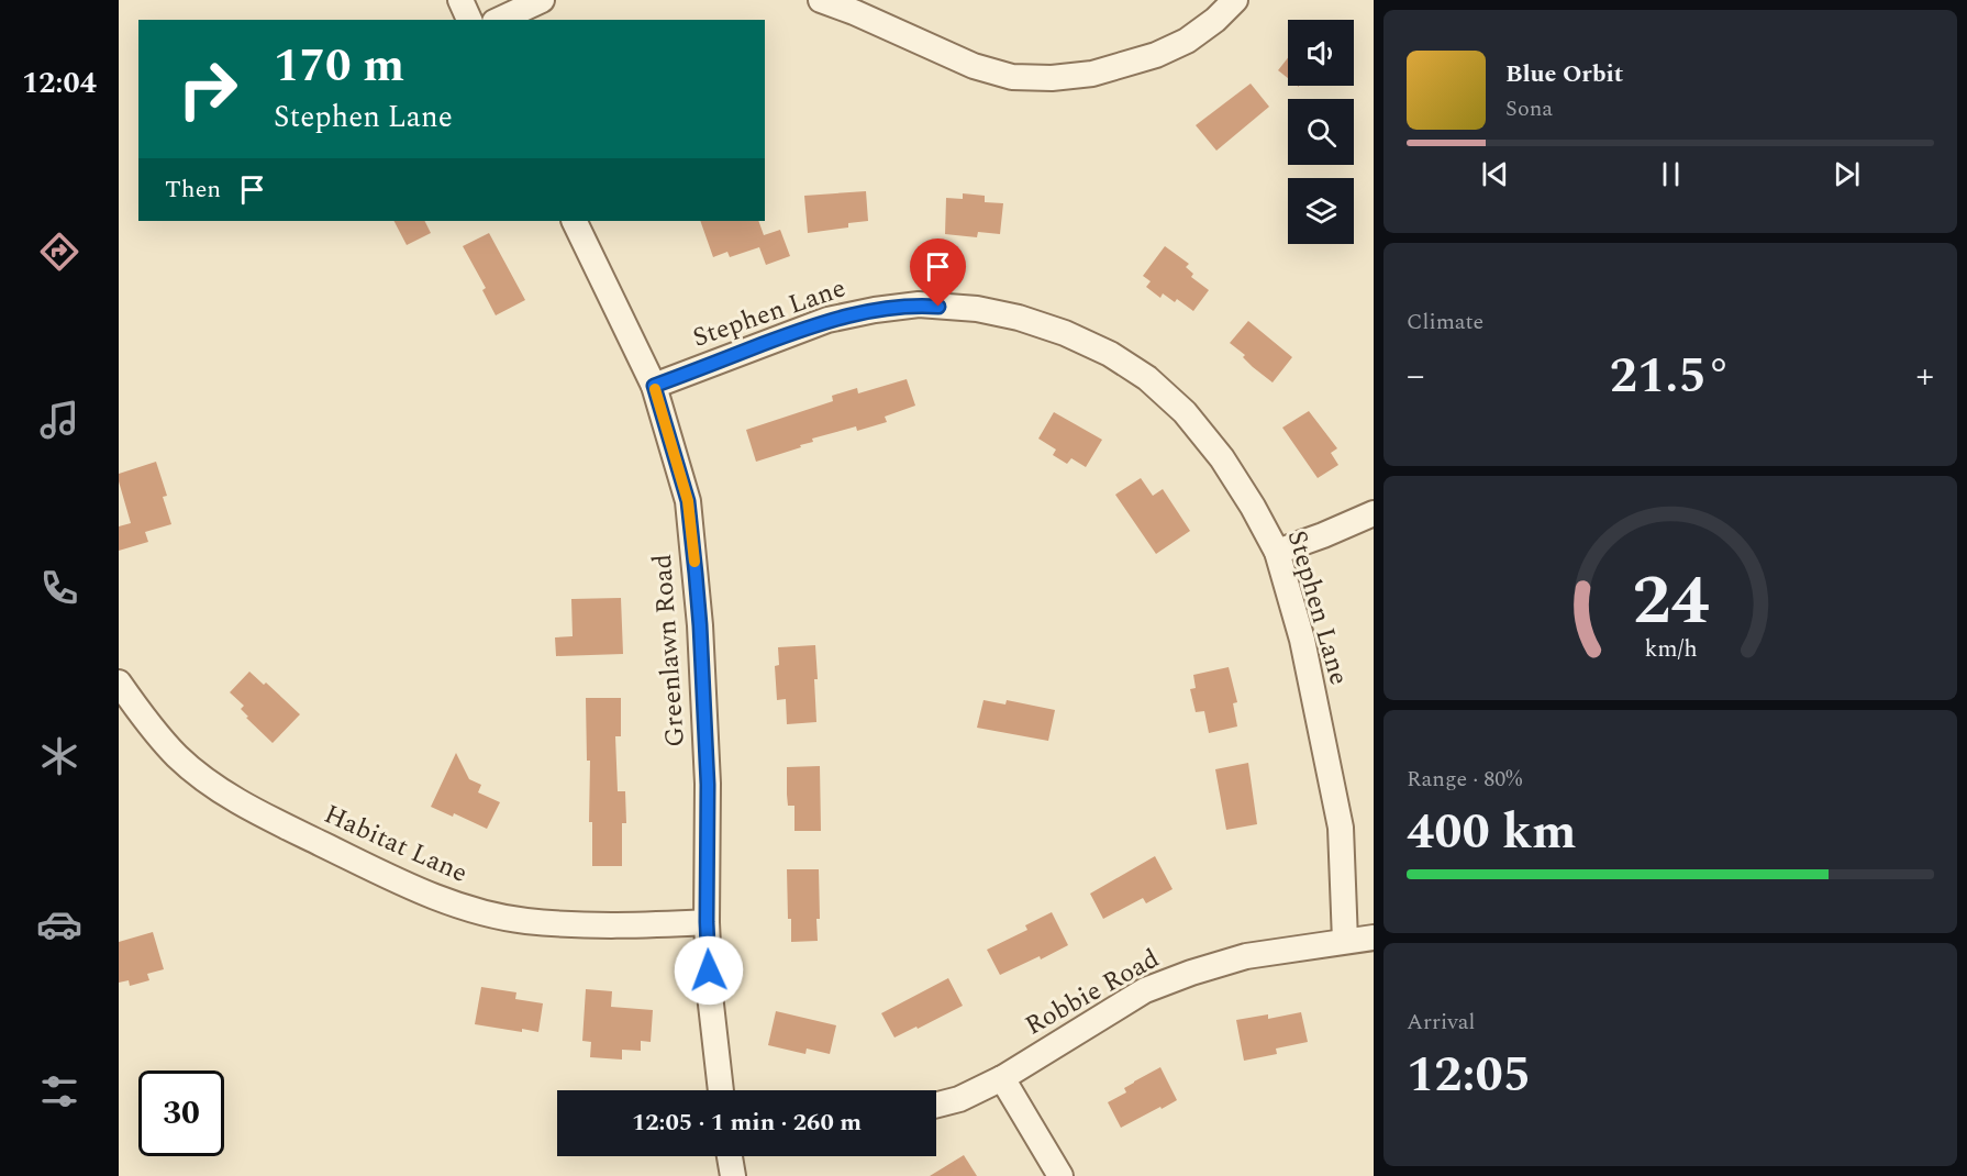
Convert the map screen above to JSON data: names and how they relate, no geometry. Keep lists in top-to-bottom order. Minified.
{"streets":{"street":["Stephen Lane","Greenlawn Road","Habitat Lane","Robbie Road"]},"crossings":[["Stephen Lane","Greenlawn Road"],["Stephen Lane","Robbie Road"],["Greenlawn Road","Habitat Lane"]],"page":{"tabs":"12:04","turn":["170 m","Stephen Lane"],"song":["Blue Orbit","Sona"],"then":"Then","tile":["Climate",["Range · 80%","400 km"],["Arrival","12:05"]],"heat":["−","21.5°","+"],"limit":"30","trip":"12:05 · 1 min · 260 m","gauge":["24","km/h"]}}
